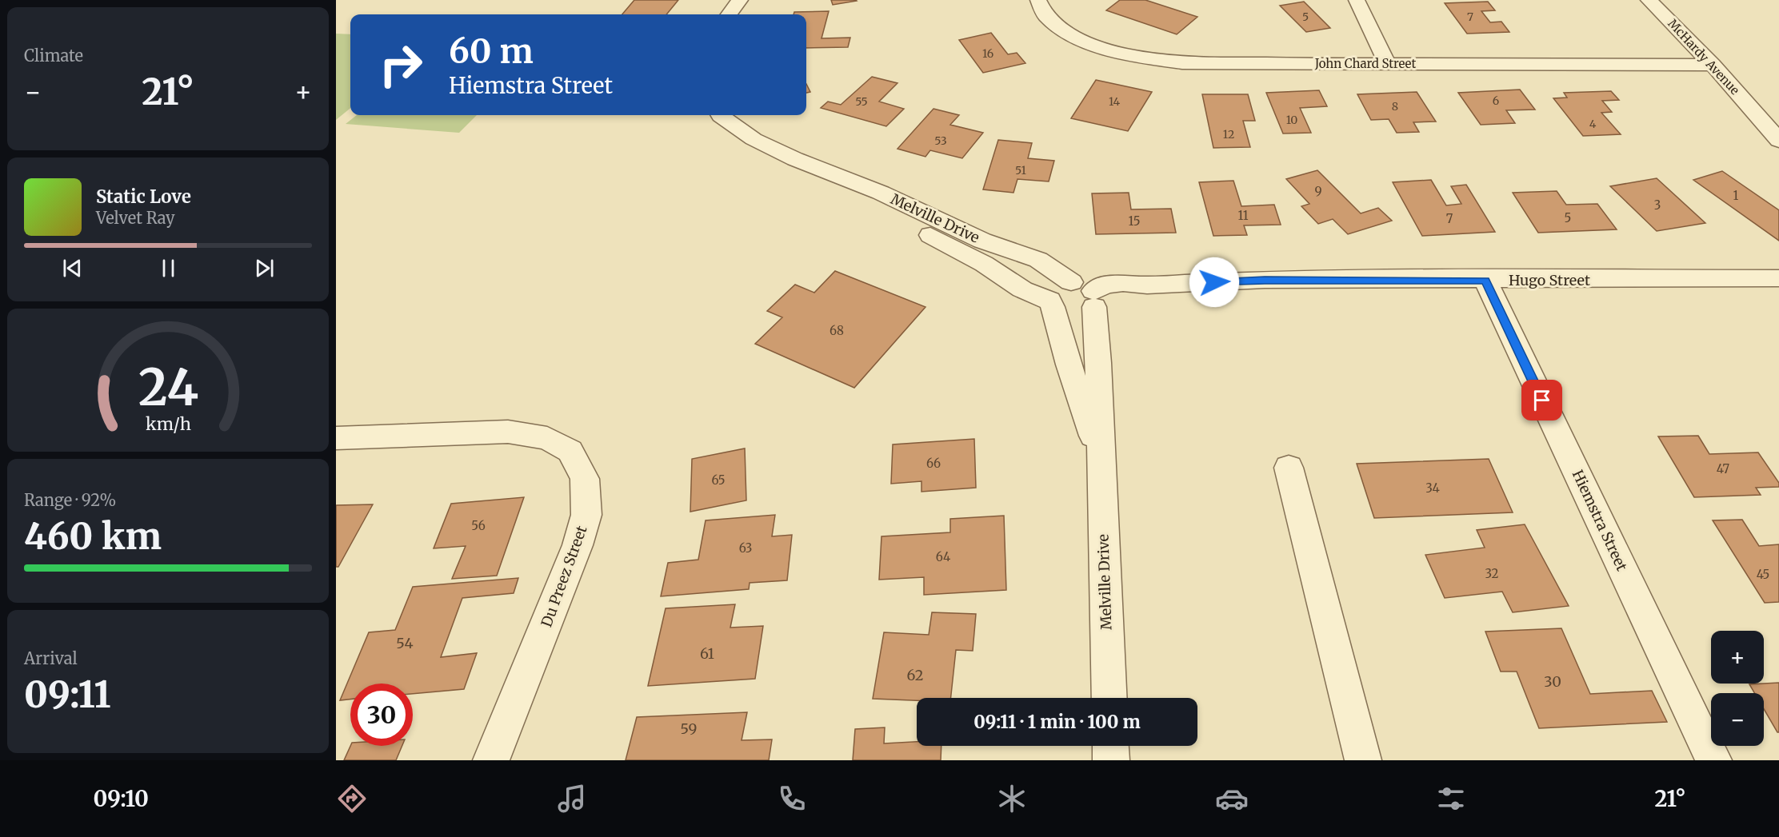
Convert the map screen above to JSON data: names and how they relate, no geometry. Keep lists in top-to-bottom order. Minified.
{"streets":{"street":["McHardy Avenue","John Chard Street","Melville Drive","Hugo Street","Hiemstra Street","Du Preez Street"]},"crossings":[["McHardy Avenue","John Chard Street"],["Melville Drive","Hugo Street"],["Hugo Street","Hiemstra Street"]],"house_numbers":["5","7","16","6","55","14","8","10","4","12","53","51","9","1","3","11","5","7","15","68","66","47","65","34","56","63","64","32","45","54","61","62","30","59"],"page":{"tile":["Climate",["Range · 92%","460 km"],["Arrival","09:11"]],"turn":["60 m","Hiemstra Street"],"heat":["−","21°","+"],"song":["Static Love","Velvet Ray"],"map_buttons":["+","−"],"limit":"30","trip":"09:11 · 1 min · 100 m","tabs":["09:10","21°"],"gauge":["24","km/h"]}}
